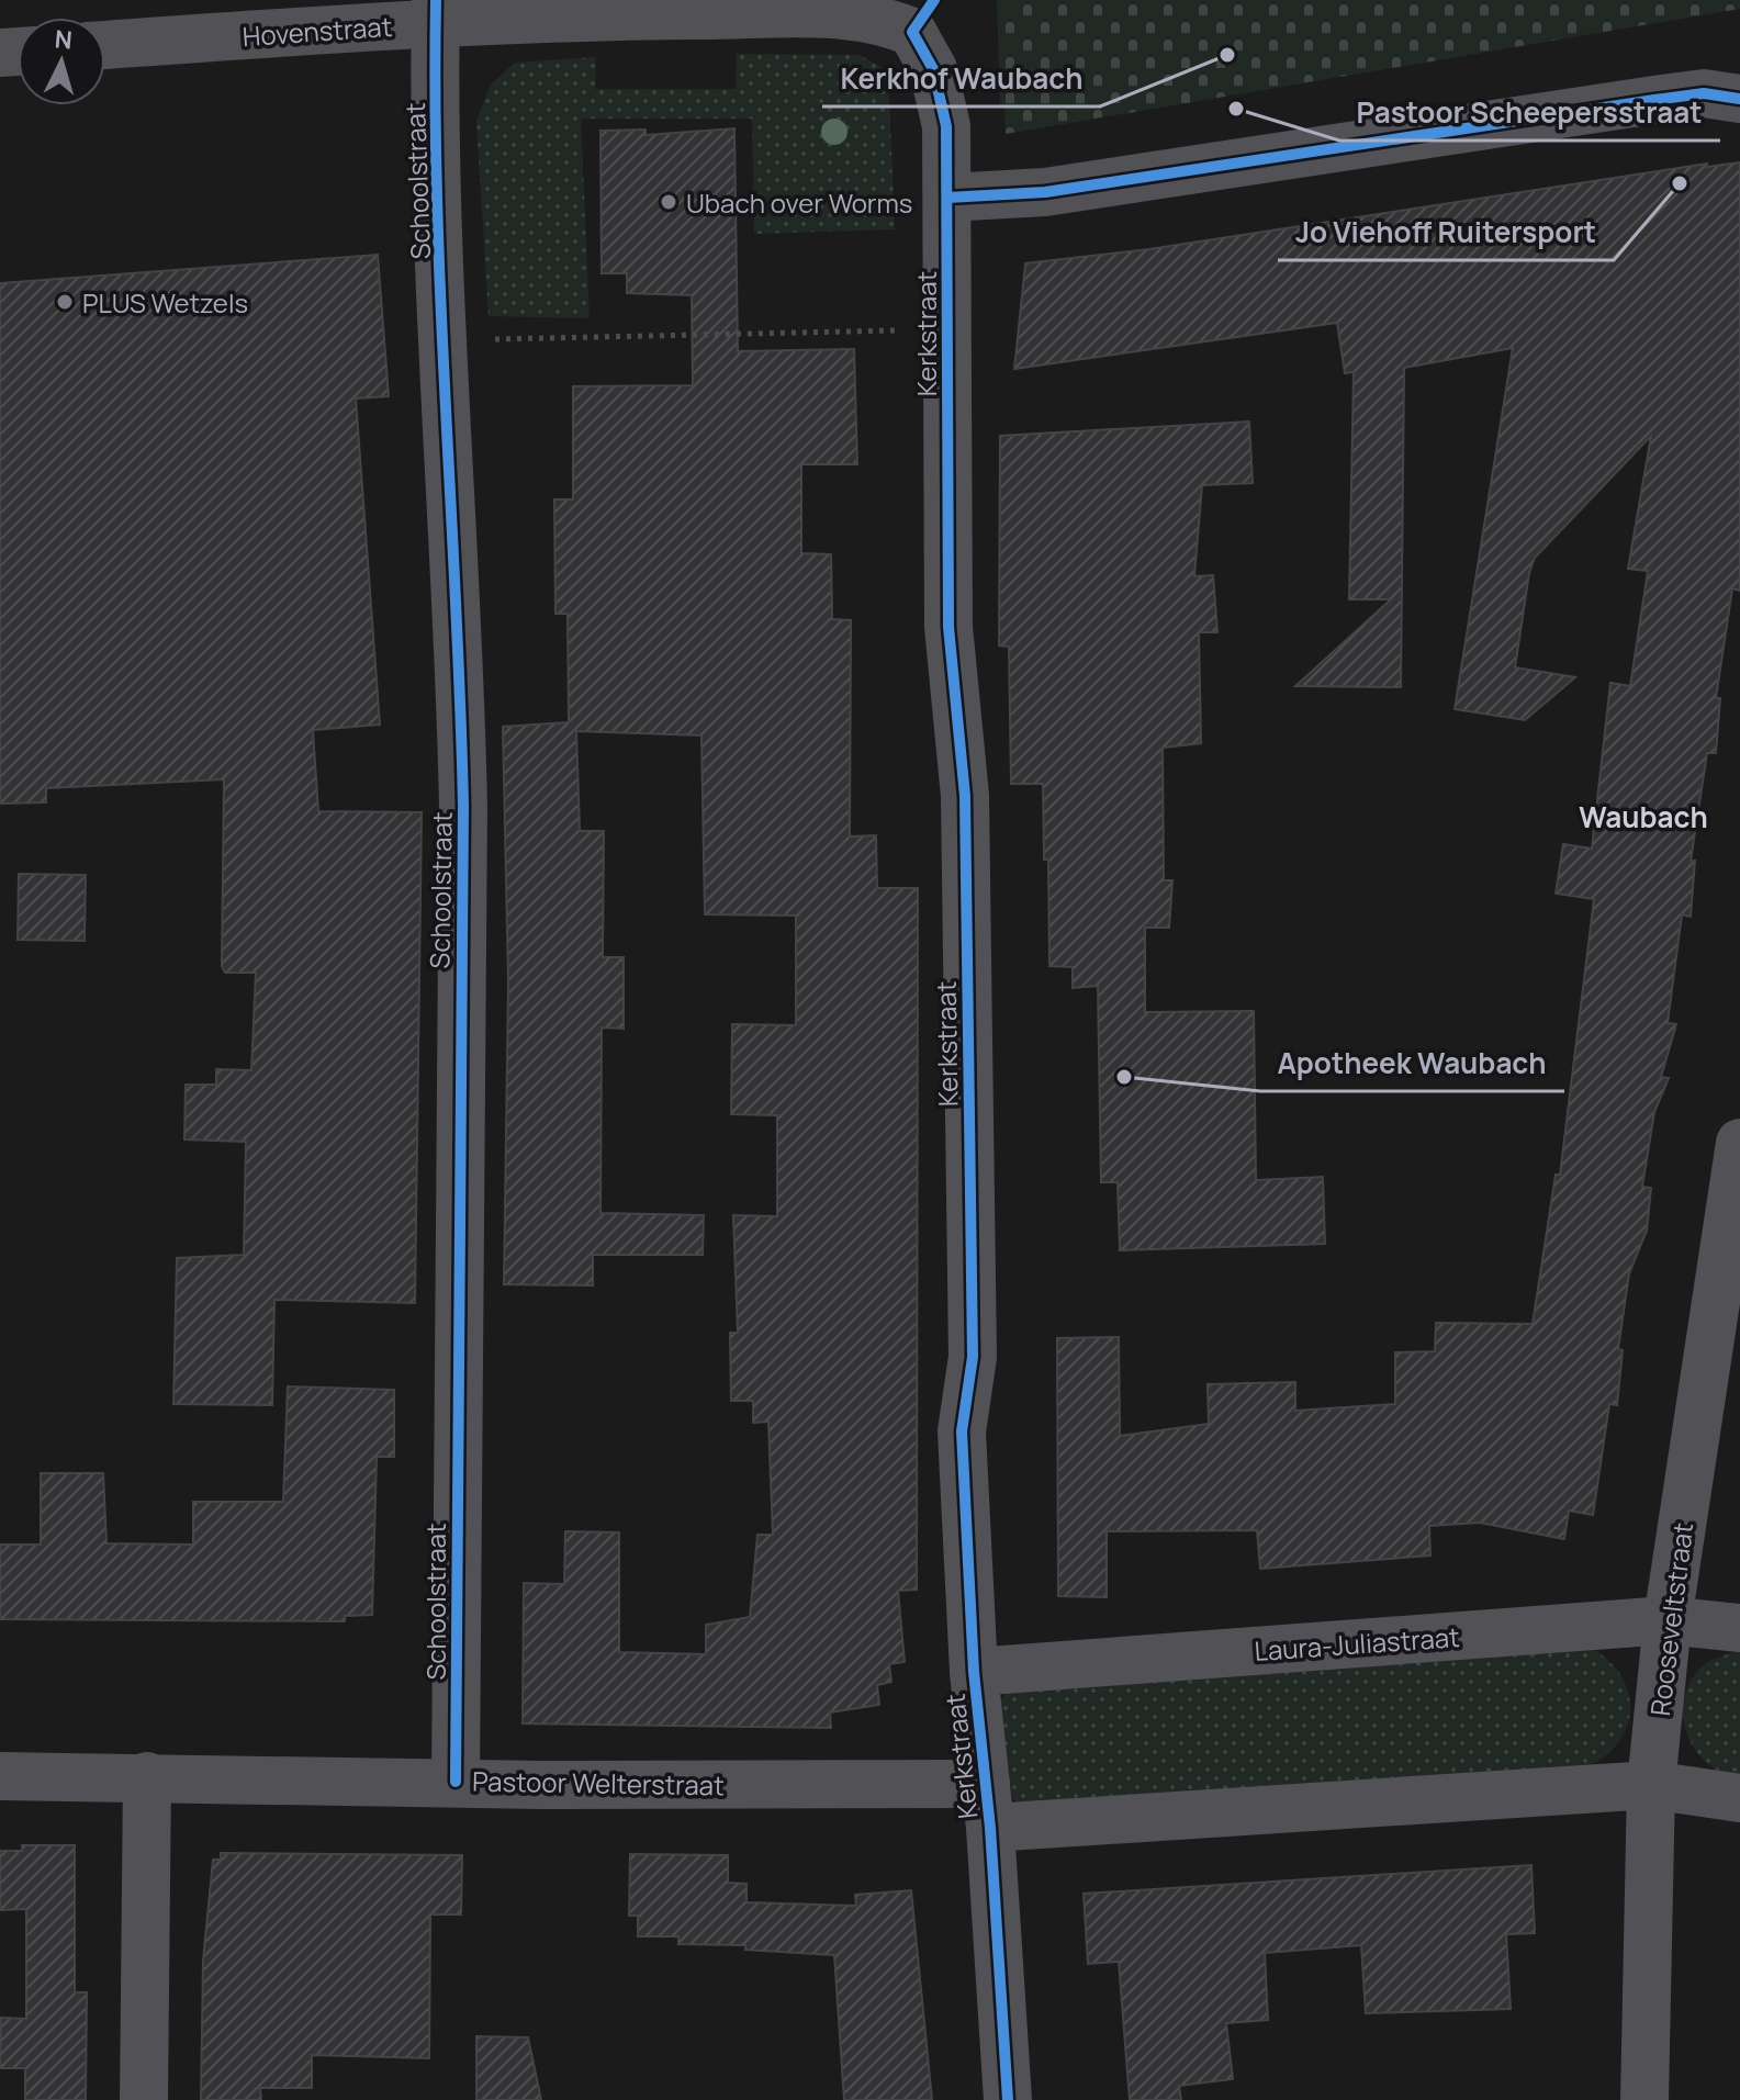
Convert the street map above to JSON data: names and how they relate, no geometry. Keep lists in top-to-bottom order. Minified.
{"streets":{"street":["Hovenstraat","Schoolstraat","Kerkstraat","Rooseveltstraat","Laura-Juliastraat","Pastoor Welterstraat"]},"crossings":[["Hovenstraat","Schoolstraat"],["Hovenstraat","Kerkstraat"],["Schoolstraat","Pastoor Welterstraat"],["Kerkstraat","Laura-Juliastraat"],["Kerkstraat","Pastoor Welterstraat"],["Rooseveltstraat","Laura-Juliastraat"]],"districts":["Waubach"],"places":["Kerkhof Waubach","Pastoor Scheepersstraat","Jo Viehoff Ruitersport","Ubach over Worms","PLUS Wetzels","Apotheek Waubach"],"north":"top"}
